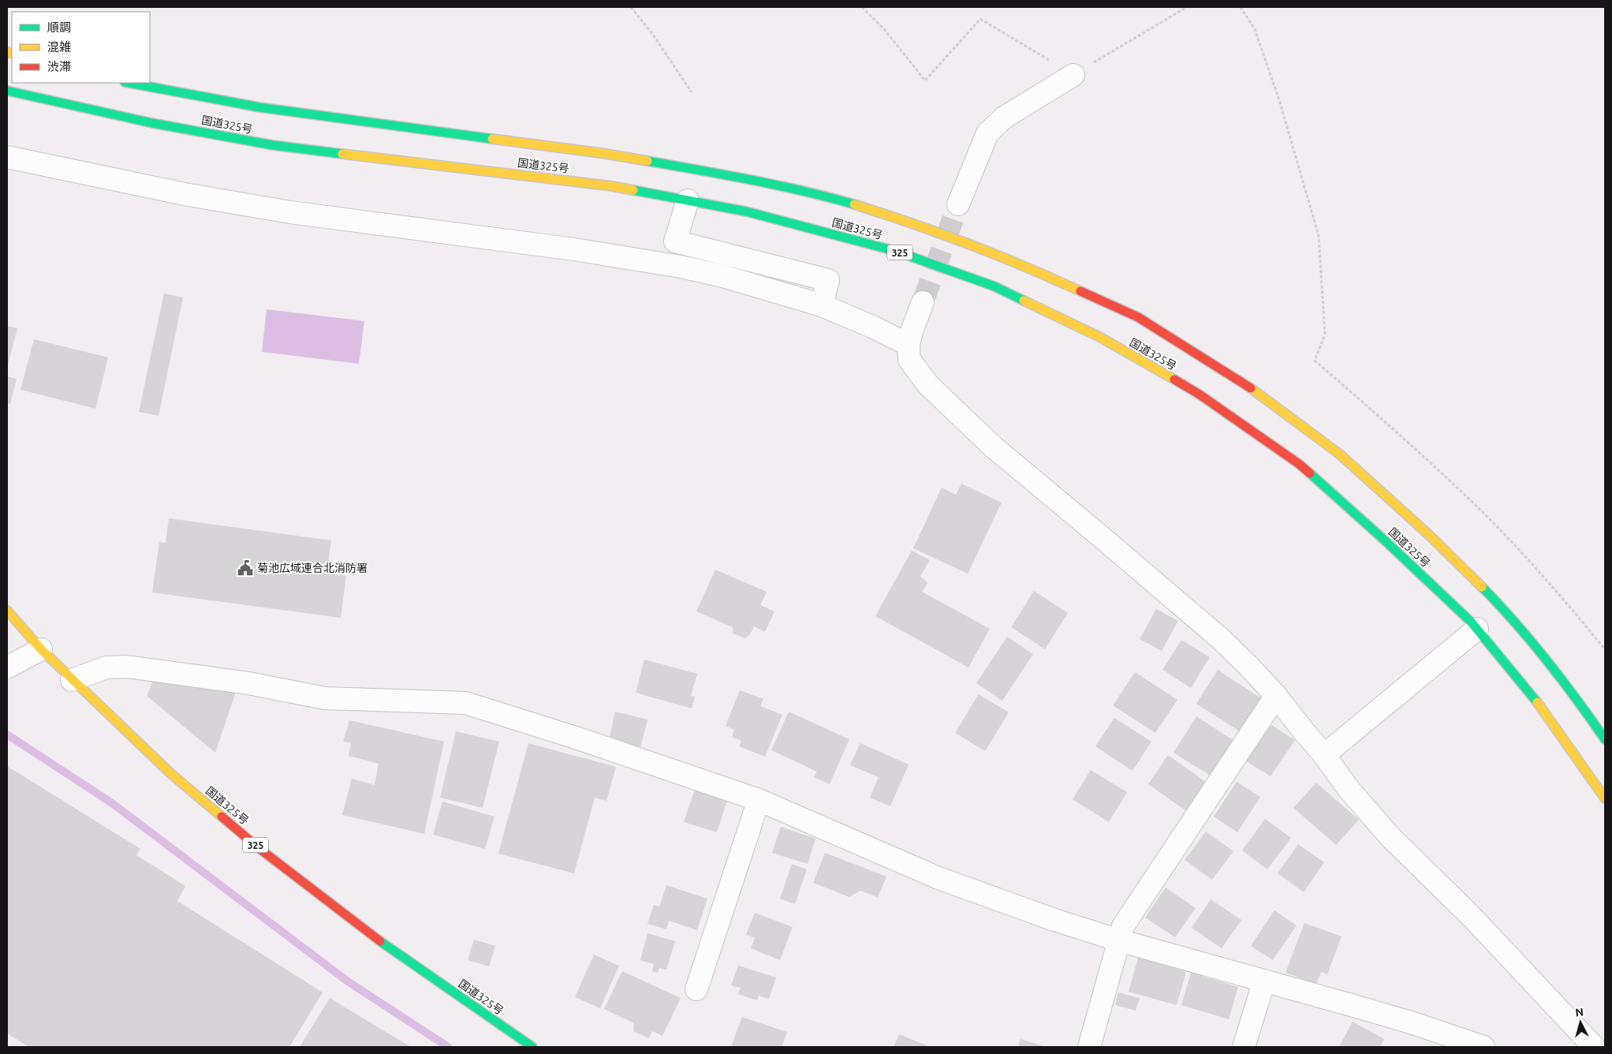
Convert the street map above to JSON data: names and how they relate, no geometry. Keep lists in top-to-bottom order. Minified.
{"streets":{"highway":["国道325号","325"]},"places":{"public building":["菊池広域連合北消防署"]},"legend":["順調","混雑","渋滞"],"north":"top"}
